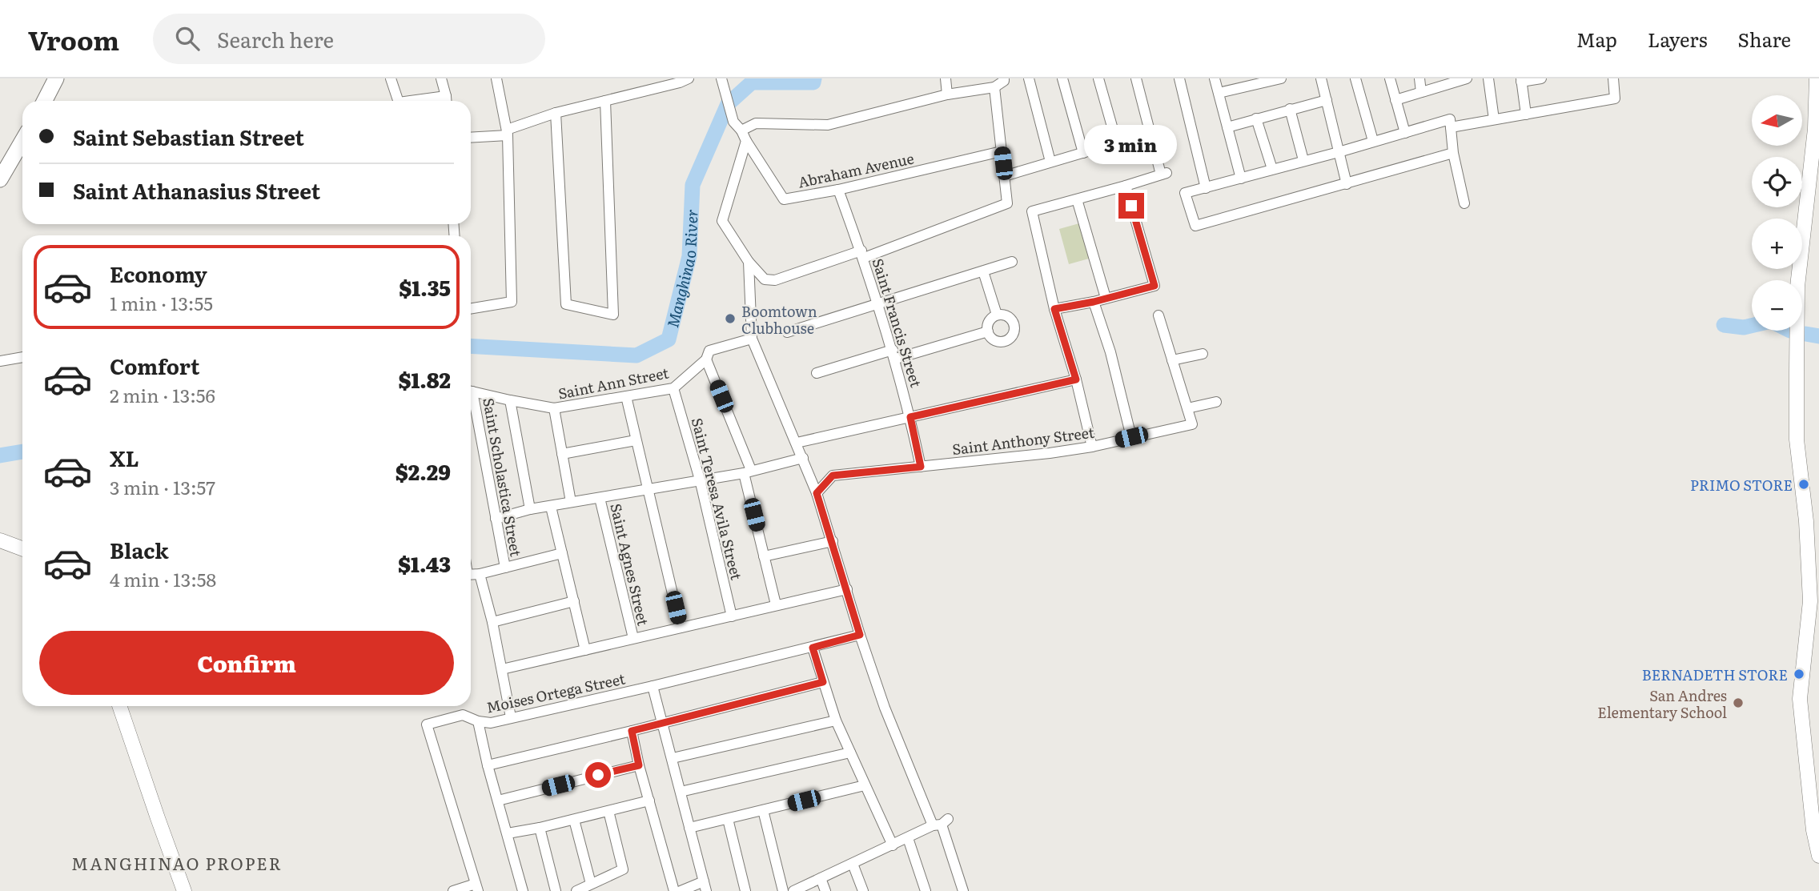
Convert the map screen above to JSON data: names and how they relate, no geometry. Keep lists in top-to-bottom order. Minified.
{"streets":{"street":["Abraham Avenue","Saint Francis Street","Saint Ann Street","Saint Anthony Street","Saint Scholastica Street","Saint Teresa Avila Street","Saint Agnes Street","Moises Ortega Street"]},"crossings":[["Abraham Avenue","Saint Francis Street"],["Saint Francis Street","Saint Anthony Street"],["Saint Ann Street","Saint Teresa Avila Street"]],"districts":["MANGHINAO PROPER"],"water":["Manghinao River"],"places":["Boomtown Clubhouse","PRIMO STORE","BERNADETH STORE","San Andres Elementary School"],"north":"left","page":{"header":"Vroom","search":"Search here","nav":["Map","Layers","Share"],"map_buttons":["+","−"],"banner":["Saint Sebastian Street","Saint Athanasius Street"],"bubble":"3 min","list":[{"name":"Economy","note":"1 min · 13:55","value":"$1.35"},{"name":"Comfort","note":"2 min · 13:56","value":"$1.82"},{"name":"XL","note":"3 min · 13:57","value":"$2.29"},{"name":"Black","note":"4 min · 13:58","value":"$1.43"}],"buttons":"Confirm"}}
